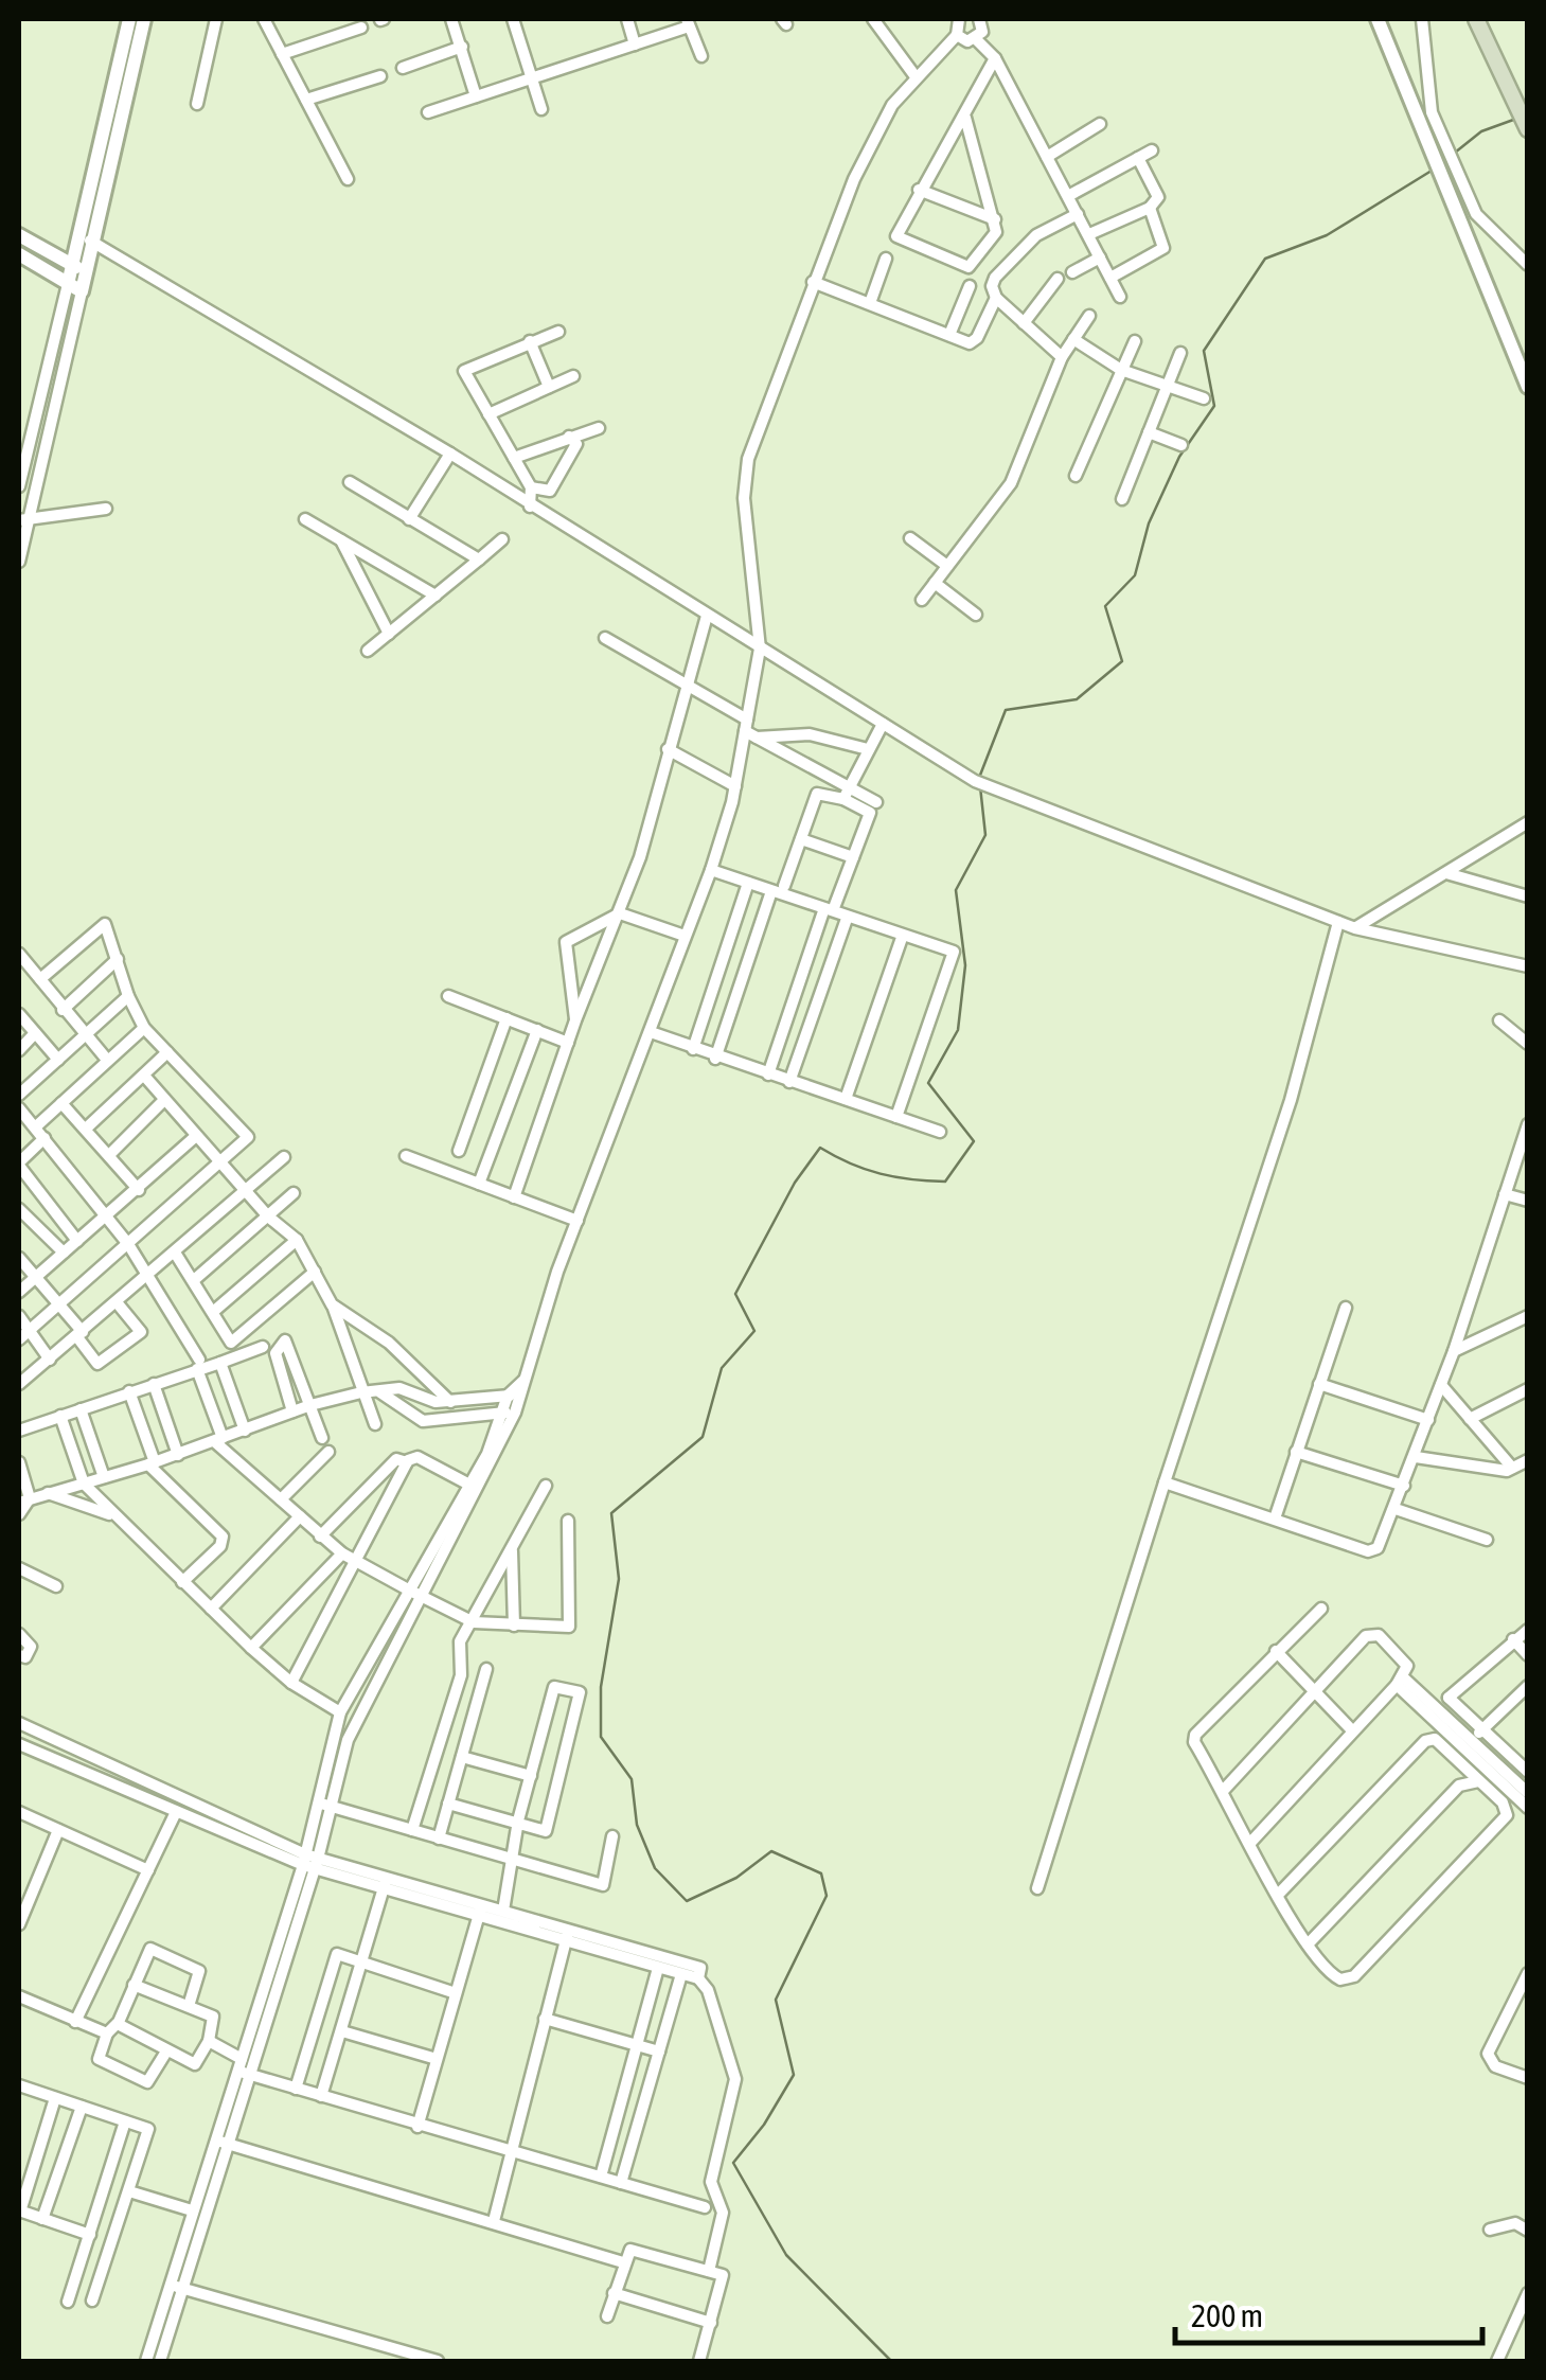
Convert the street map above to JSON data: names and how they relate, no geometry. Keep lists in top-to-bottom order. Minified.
{"scale_bar":"200 m"}
